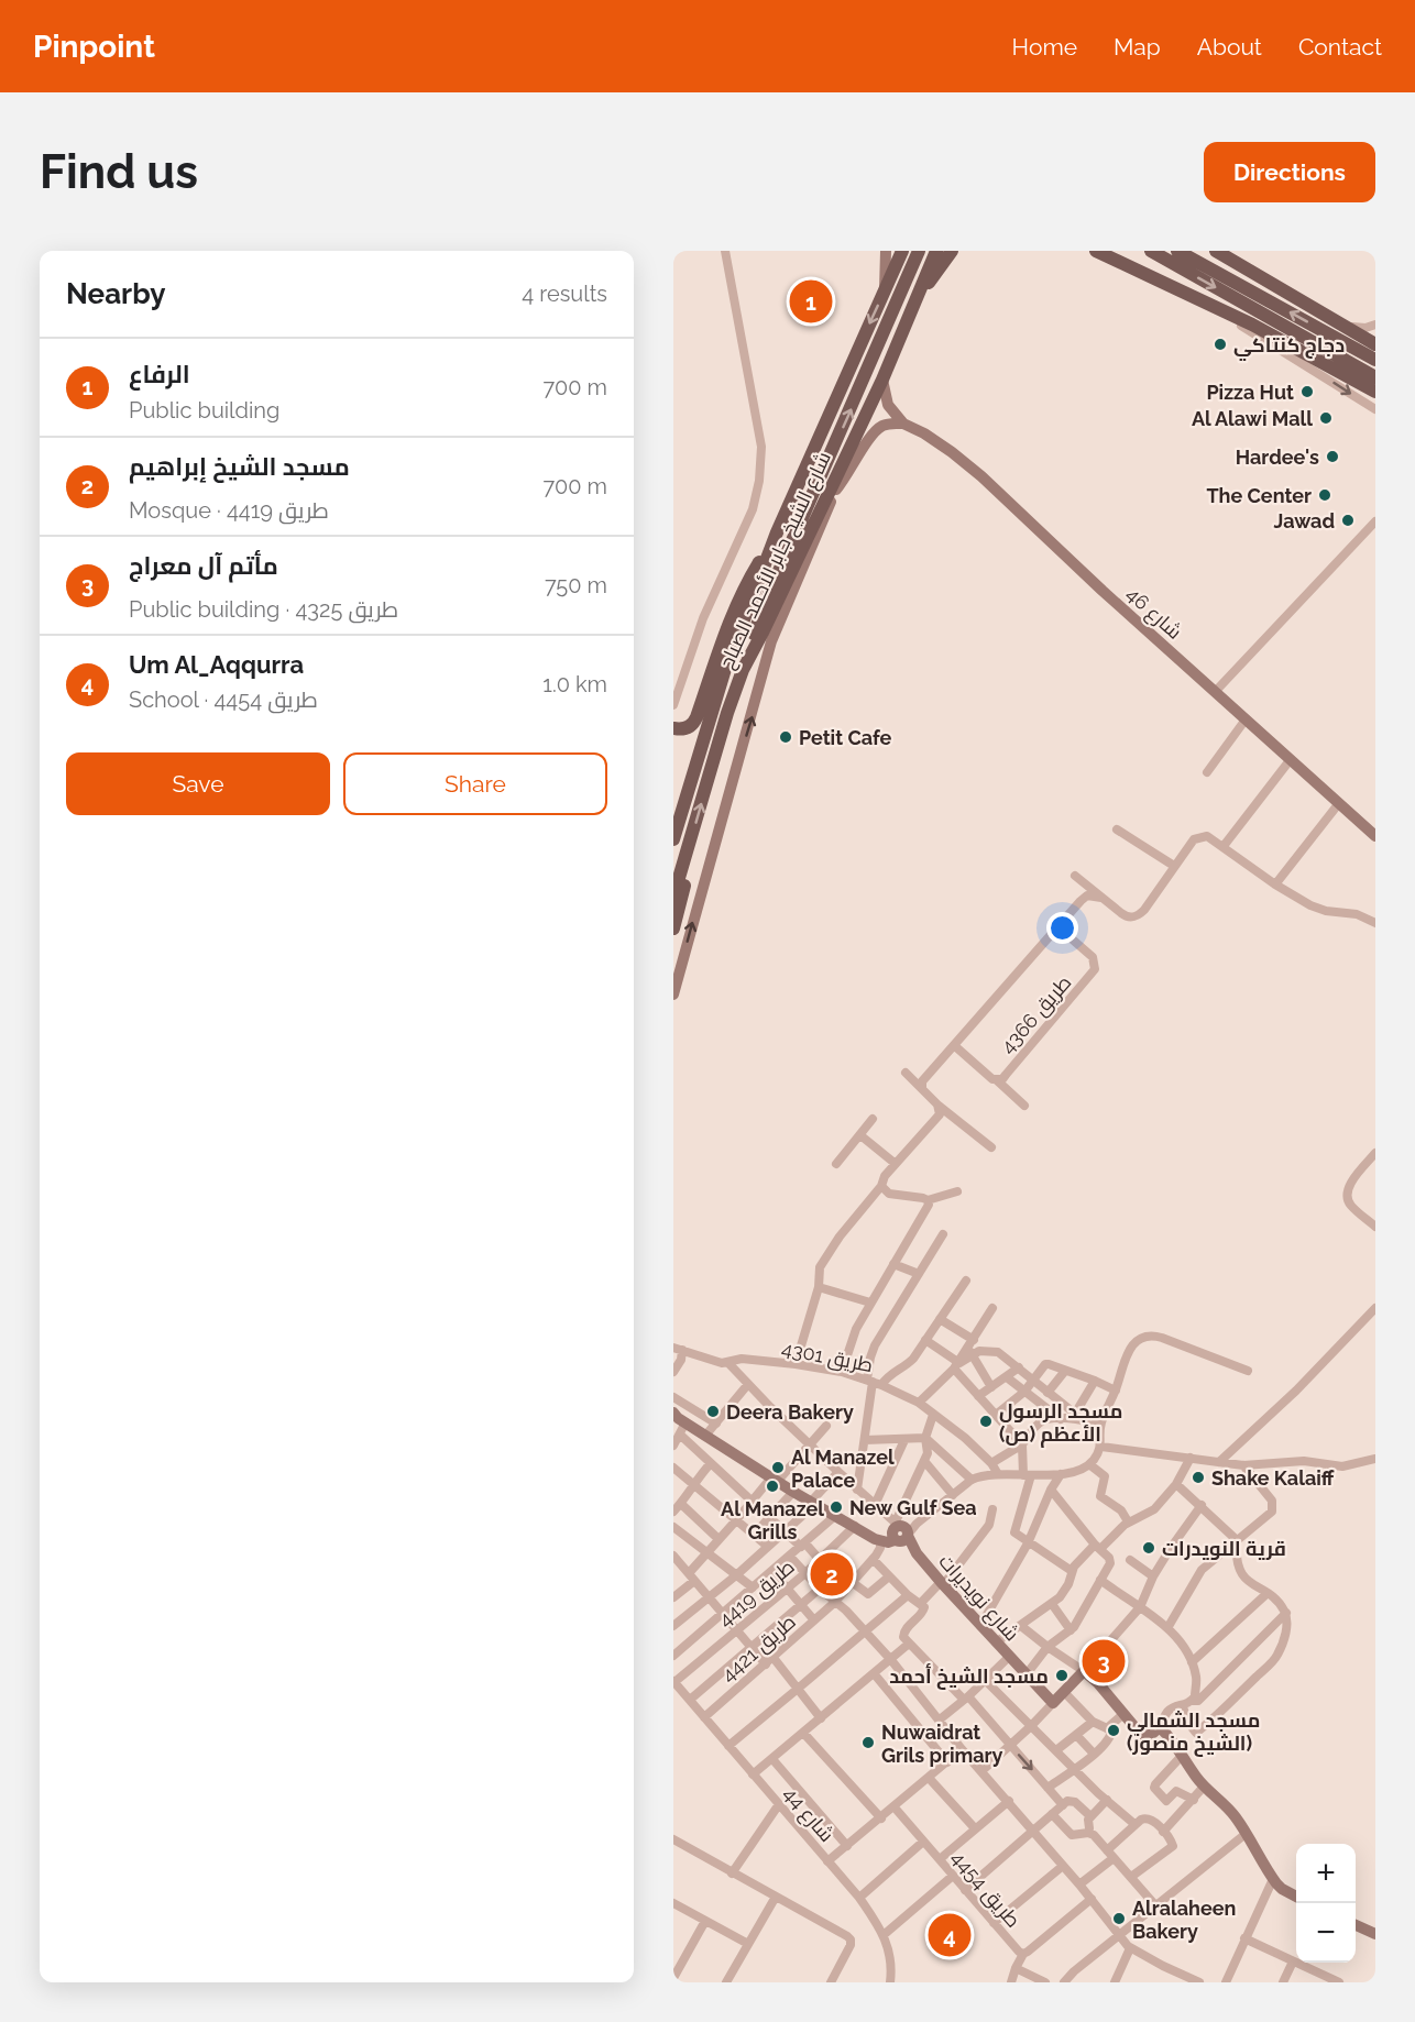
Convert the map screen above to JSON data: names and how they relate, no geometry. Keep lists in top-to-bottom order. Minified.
{"streets":{"main road":["شارع الشيخ جابر الأحمد الصباح"],"street":["شارع 46","طريق 4366","طريق 4301","طريق 4419","شارع نويديرات","طريق 4421","شارع 44","طريق 4454"]},"crossings":[["شارع الشيخ جابر الأحمد الصباح","شارع 46"],["طريق 4419","شارع 44"],["طريق 4421","شارع 44"]],"places":["دجاج كنتاكي","Pizza Hut","Al Alawi Mall","Hardee's","The Center","Jawad","Petit Cafe","Deera Bakery","مسجد الرسول الأعظم (ص)","Al Manazel Palace","Shake Kalaiff","Al Manazel Grills","New Gulf Sea","قرية النويدرات","مسجد الشيخ أحمد","مسجد الشمالي (الشيخ منصور)","Nuwaidrat Grils primary","Alralaheen Bakery"],"page":{"header":"Pinpoint","nav":["Home","Map","About","Contact"],"buttons":["Directions",["Save","Share"]],"title":"Find us","heading":["Nearby","4 results"],"pins":["1","2","3","4"],"list":[{"mark":"1","name":"الرفاع","note":"Public building","value":"700 m"},{"mark":"2","name":"مسجد الشيخ إبراهيم","note":"Mosque · طريق 4419","value":"700 m"},{"mark":"3","name":"مأتم آل معراج","note":"Public building · طريق 4325","value":"750 m"},{"mark":"4","name":"Um Al_Aqqurra","note":"School · طريق 4454","value":"1.0 km"}],"map_buttons":["+","−"]}}
